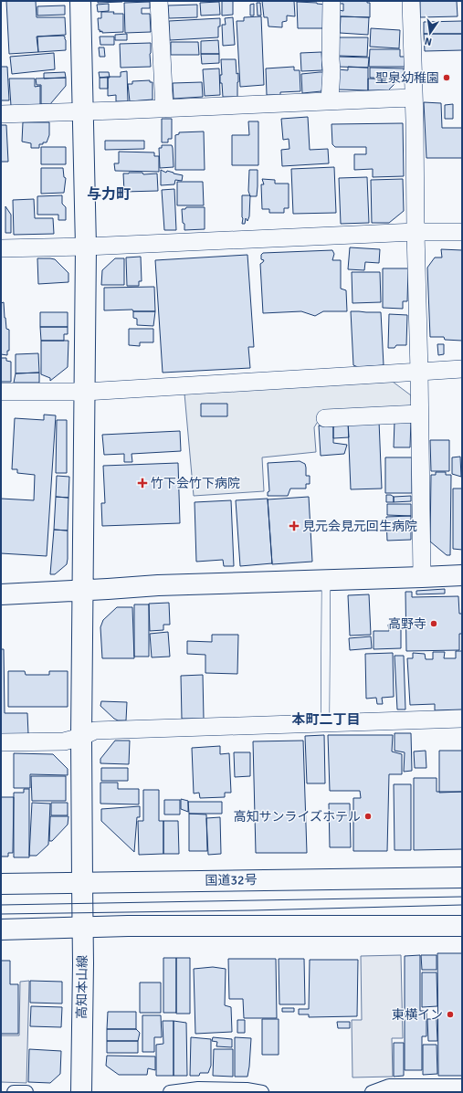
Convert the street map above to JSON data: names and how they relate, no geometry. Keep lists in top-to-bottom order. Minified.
{"streets":{"main road":["国道32号","高知本山線"]},"crossings":[["国道32号","高知本山線"]],"districts":["与力町","本町二丁目"],"places":{"other":["聖泉幼稚園","高野寺","高知サンライズホテル","東横イン"],"health":["竹下会竹下病院","見元会見元回生病院"]},"north":"bottom"}
